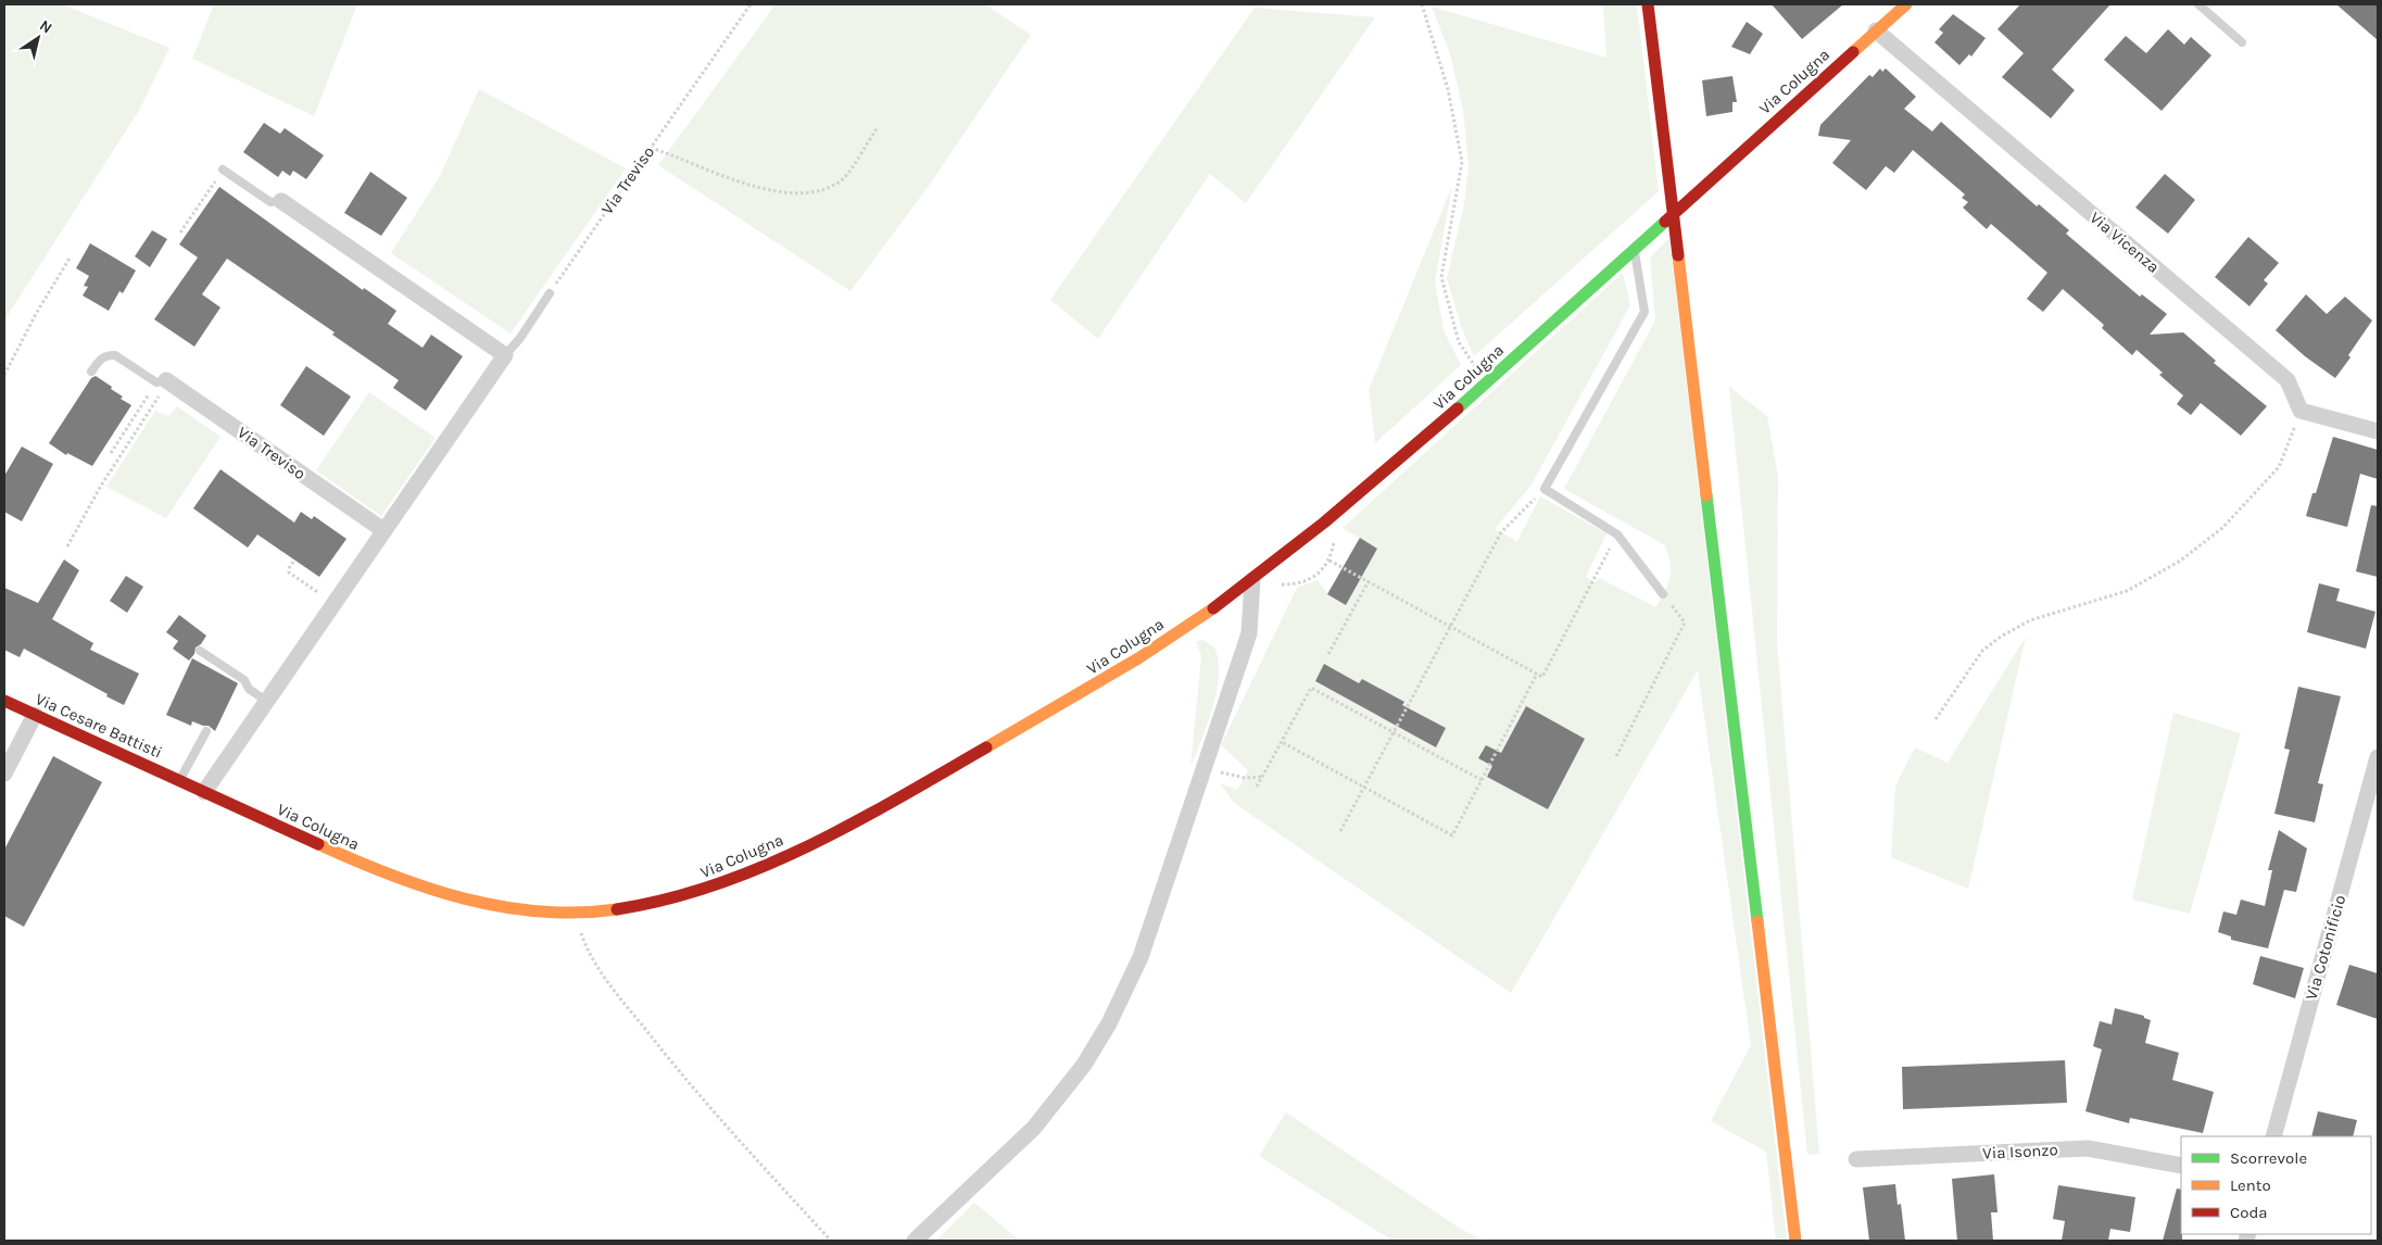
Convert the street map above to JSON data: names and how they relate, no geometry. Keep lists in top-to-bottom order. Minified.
{"streets":{"street":["Via Colugna","Via Treviso","Via Vicenza","Via Cesare Battisti","Via Cotonificio","Via Isonzo"]},"crossings":[["Via Colugna","Via Vicenza"],["Via Colugna","Via Cesare Battisti"]],"legend":["Scorrevole","Lento","Coda"],"north":"top right"}
